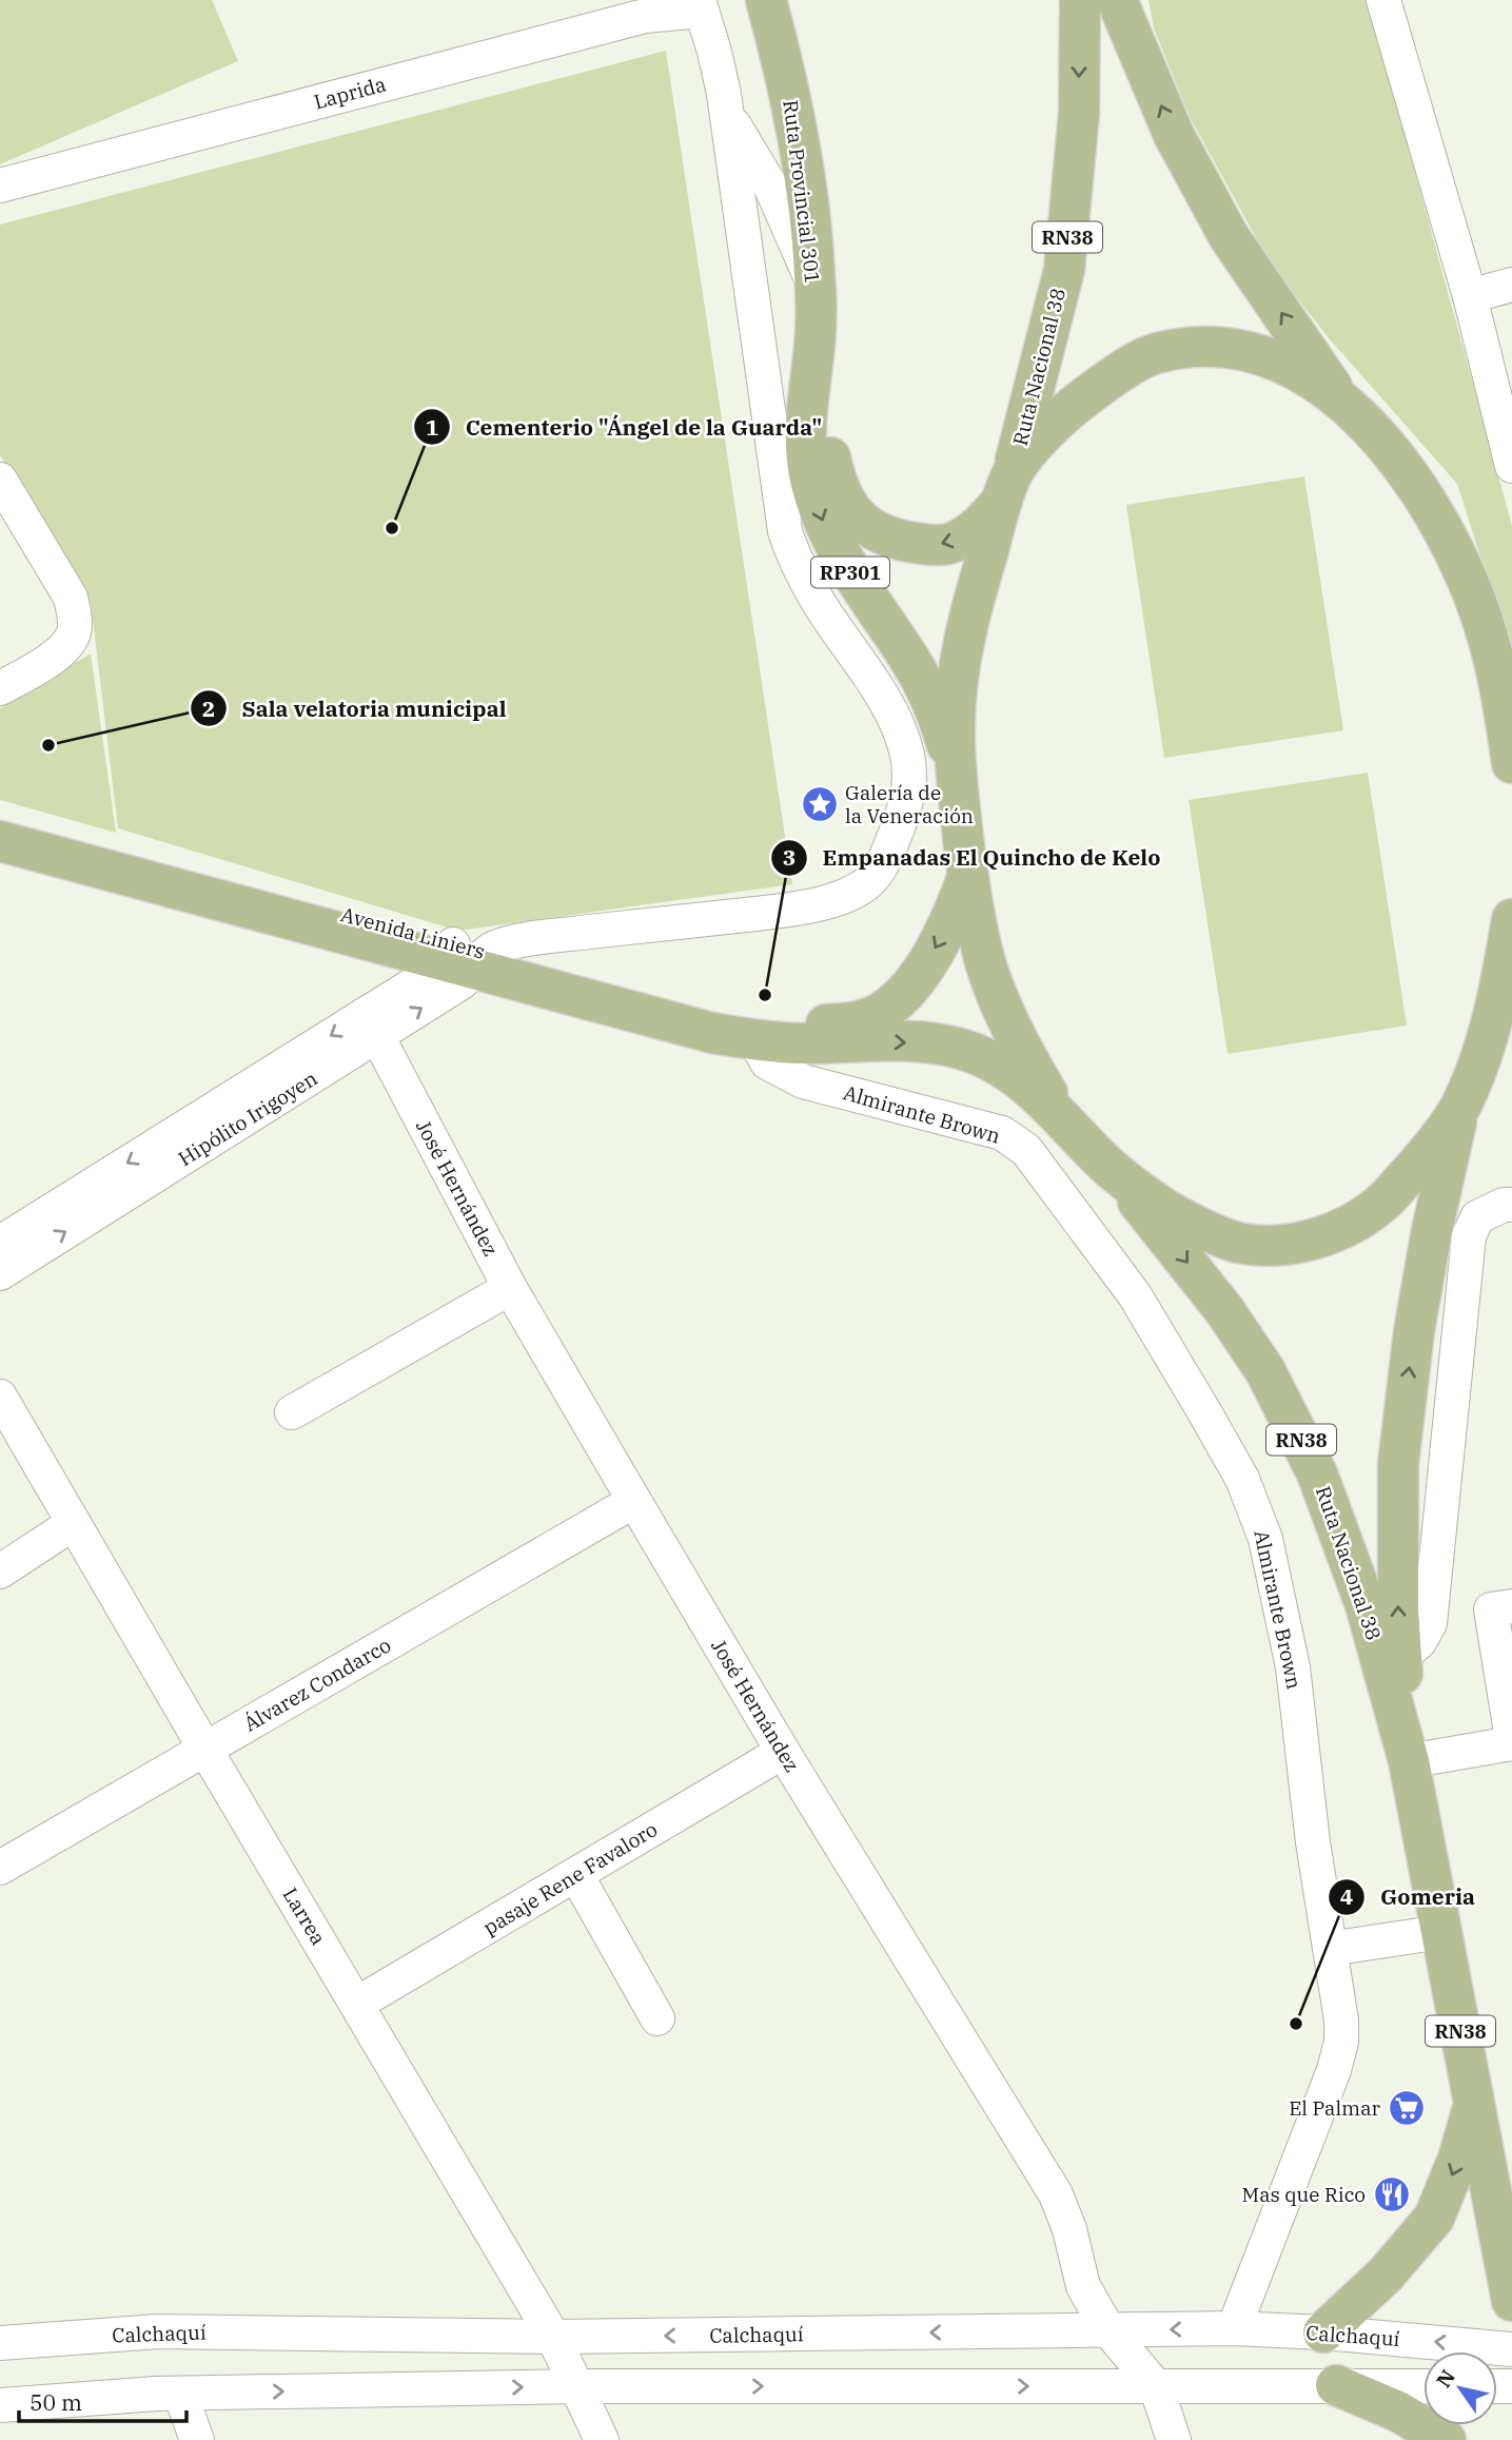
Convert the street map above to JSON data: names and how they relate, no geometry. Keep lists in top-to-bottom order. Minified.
{"streets":{"main road":["Ruta Provincial 301","RN38","Ruta Nacional 38","RP301","Avenida Liniers"],"street":["Laprida","Almirante Brown","Hipólito Irigoyen","José Hernández","Álvarez Condarco","pasaje Rene Favaloro","Larrea","Calchaquí"]},"crossings":[["Ruta Provincial 301","RN38"],["Ruta Provincial 301","Ruta Nacional 38"],["RN38","Ruta Nacional 38"],["Avenida Liniers","Almirante Brown"],["Avenida Liniers","Hipólito Irigoyen"],["Almirante Brown","Calchaquí"],["Hipólito Irigoyen","José Hernández"],["José Hernández","Álvarez Condarco"],["José Hernández","pasaje Rene Favaloro"],["José Hernández","Calchaquí"],["Álvarez Condarco","Larrea"],["pasaje Rene Favaloro","Larrea"],["Larrea","Calchaquí"]],"places":{"other":["Cementerio \"Ángel de la Guarda\"","Sala velatoria municipal","Empanadas El Quincho de Kelo","Gomeria"],"place":["Galería de la Veneración"],"supermarket":["El Palmar"],"restaurant":["Mas que Rico"]},"scale_bar":"50 m","north":"top left"}
